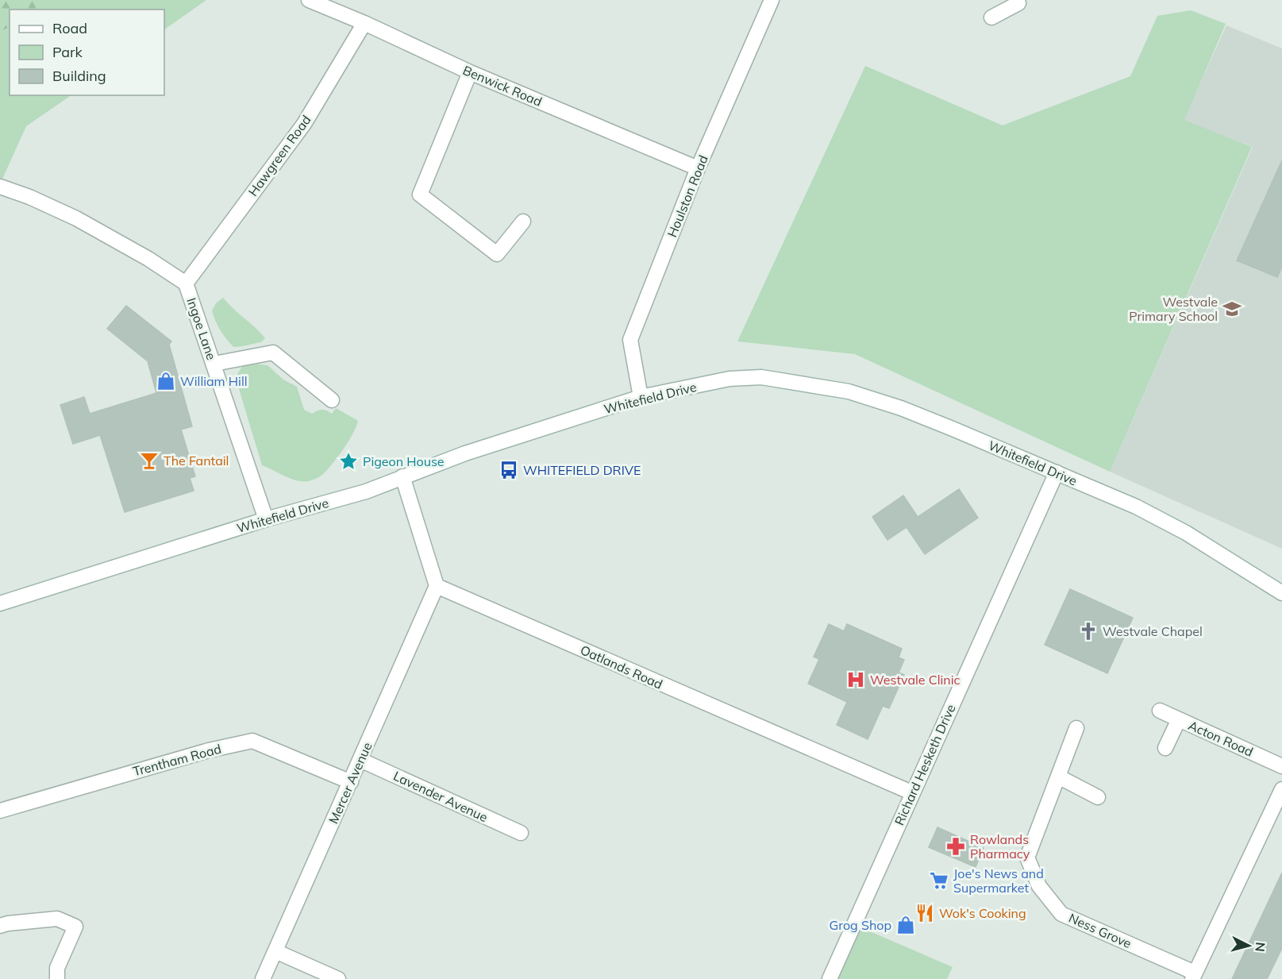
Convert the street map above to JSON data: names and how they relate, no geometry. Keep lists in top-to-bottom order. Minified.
{"streets":{"street":["Benwick Road","Hawgreen Road","Houlston Road","Ingoe Lane","Whitefield Drive","Oatlands Road","Acton Road","Trentham Road","Richard Hesketh Drive","Mercer Avenue","Lavender Avenue","Ness Grove"]},"crossings":[["Benwick Road","Hawgreen Road"],["Benwick Road","Houlston Road"],["Hawgreen Road","Ingoe Lane"],["Houlston Road","Whitefield Drive"],["Ingoe Lane","Whitefield Drive"],["Whitefield Drive","Richard Hesketh Drive"],["Oatlands Road","Richard Hesketh Drive"],["Oatlands Road","Mercer Avenue"],["Trentham Road","Mercer Avenue"],["Mercer Avenue","Lavender Avenue"]],"places":{"school or university":["Westvale Primary School"],"shop":["William Hill","Grog Shop"],"bar":["The Fantail"],"place":["Pigeon House"],"bus stop":["WHITEFIELD DRIVE"],"church":["Westvale Chapel"],"hospital":["Westvale Clinic"],"pharmacy":["Rowlands Pharmacy"],"supermarket":["Joe's News and Supermarket"],"restaurant":["Wok's Cooking"]},"legend":["Road","Park","Building"],"north":"right"}
